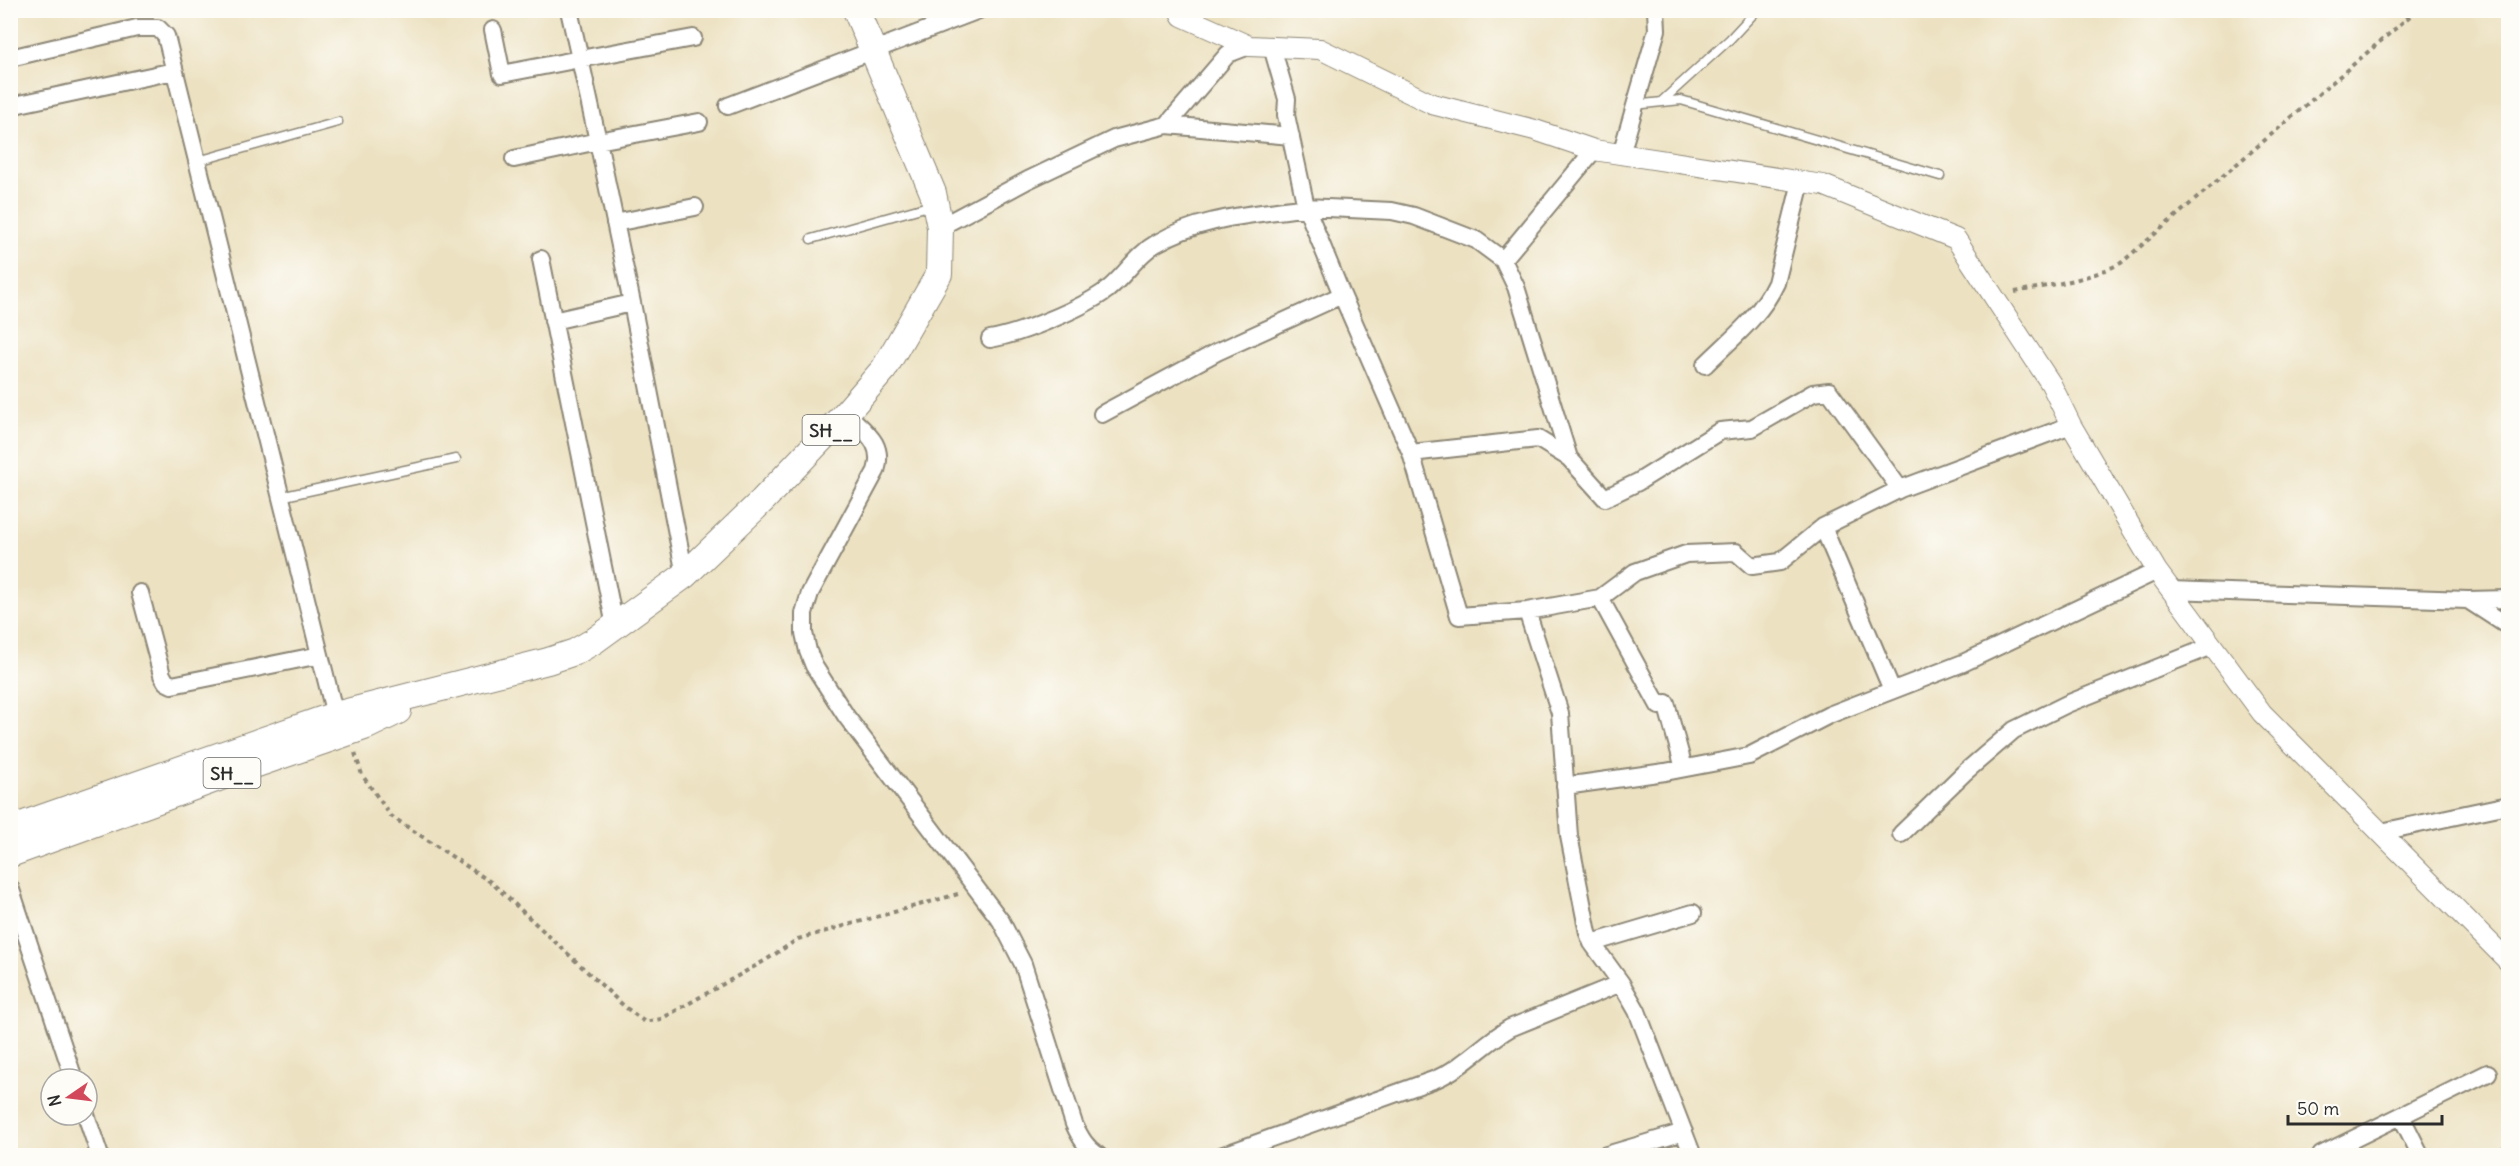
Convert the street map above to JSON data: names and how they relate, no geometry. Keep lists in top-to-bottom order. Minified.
{"streets":{"main road":["SH__"]},"scale_bar":"50 m","north":"left"}
